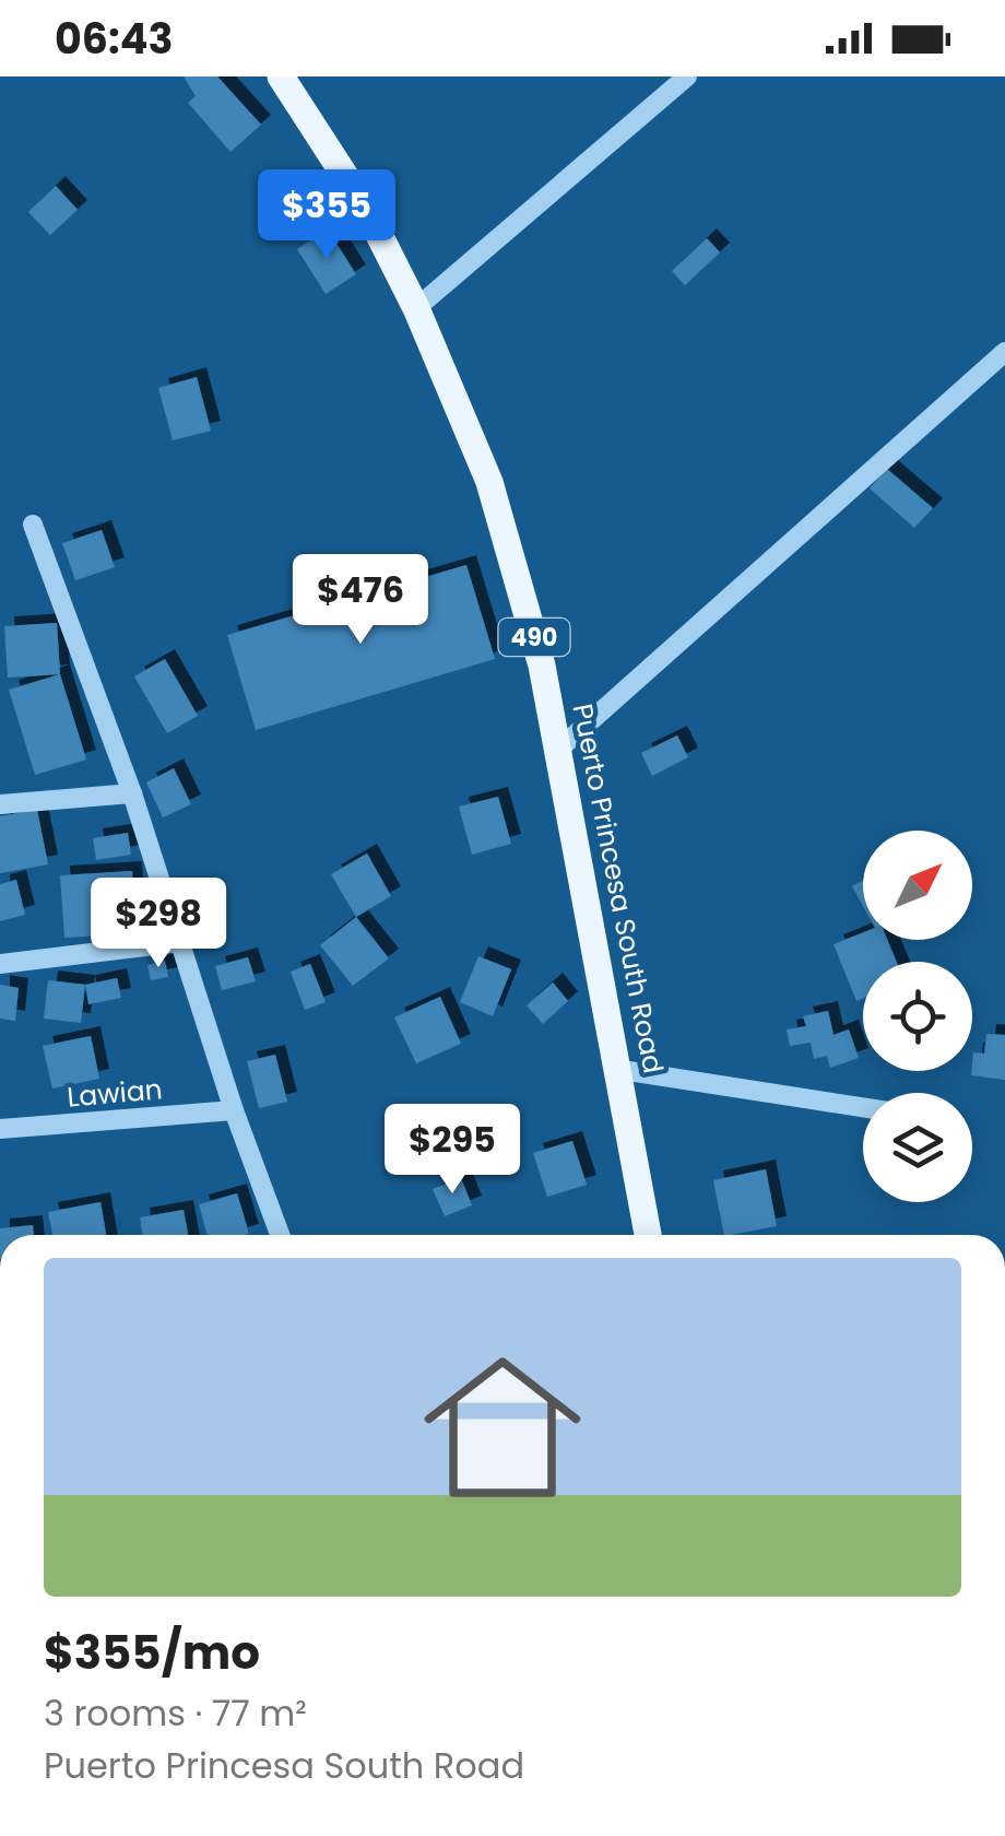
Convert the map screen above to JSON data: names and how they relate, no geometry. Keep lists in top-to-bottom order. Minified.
{"streets":{"main road":["490","Puerto Princesa South Road"],"street":["Lawian"]},"north":"top right","page":{"status":"06:43","price":["$355","$476","$298","$295"],"list":[{"name":"$355/mo","note":"3 rooms · 77 m² · Puerto Princesa South Road"}]}}
